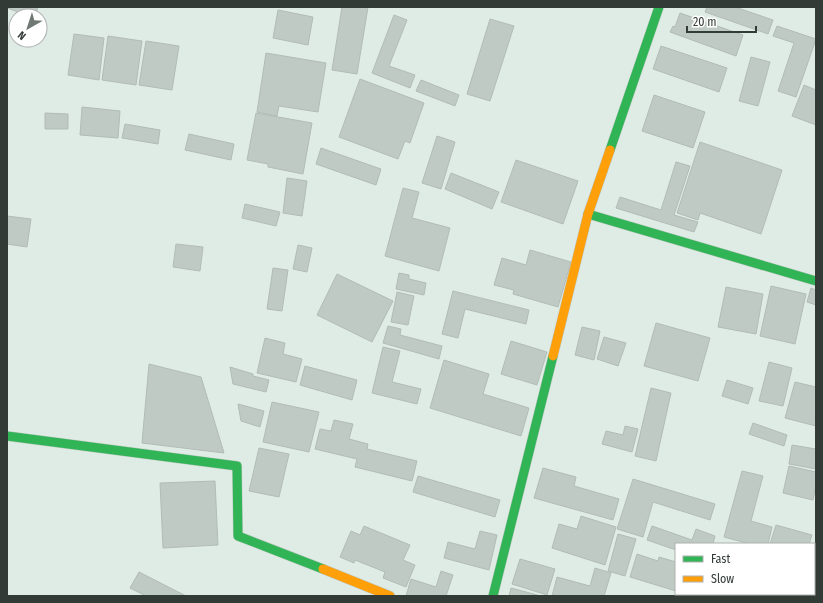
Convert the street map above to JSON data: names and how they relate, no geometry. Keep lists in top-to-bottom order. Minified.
{"legend":["Fast","Slow"],"scale_bar":"20 m","north":"bottom left"}
